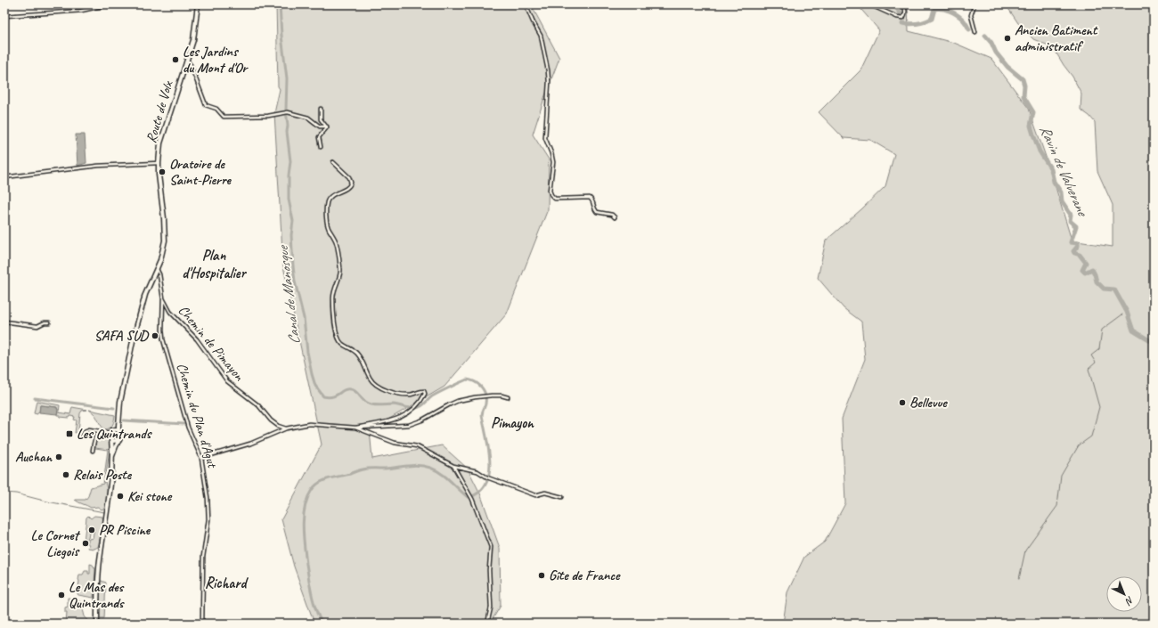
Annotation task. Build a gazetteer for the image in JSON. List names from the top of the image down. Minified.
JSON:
{"streets":{"main road":["Route de Volx"],"street":["Chemin de Pimayon","Chemin du Plan d'Agut"]},"crossings":[["Route de Volx","Chemin de Pimayon"],["Chemin de Pimayon","Chemin du Plan d'Agut"]],"districts":["Plan d'Hospitalier","Pimayon","Richard"],"water":["Ravin de Valverane","Canal de Manosque"],"places":{"other":["Ancien Batiment administratif","Les Jardins du Mont d'Or","Oratoire de Saint-Pierre","SAFA SUD","Bellevue","Auchan","Relais Poste","Kei stone","PR Piscine","Le Cornet Liegois","Gîte de France","Le Mas des Quintrands"],"transit":["Les Quintrands"]},"north":"bottom right"}
